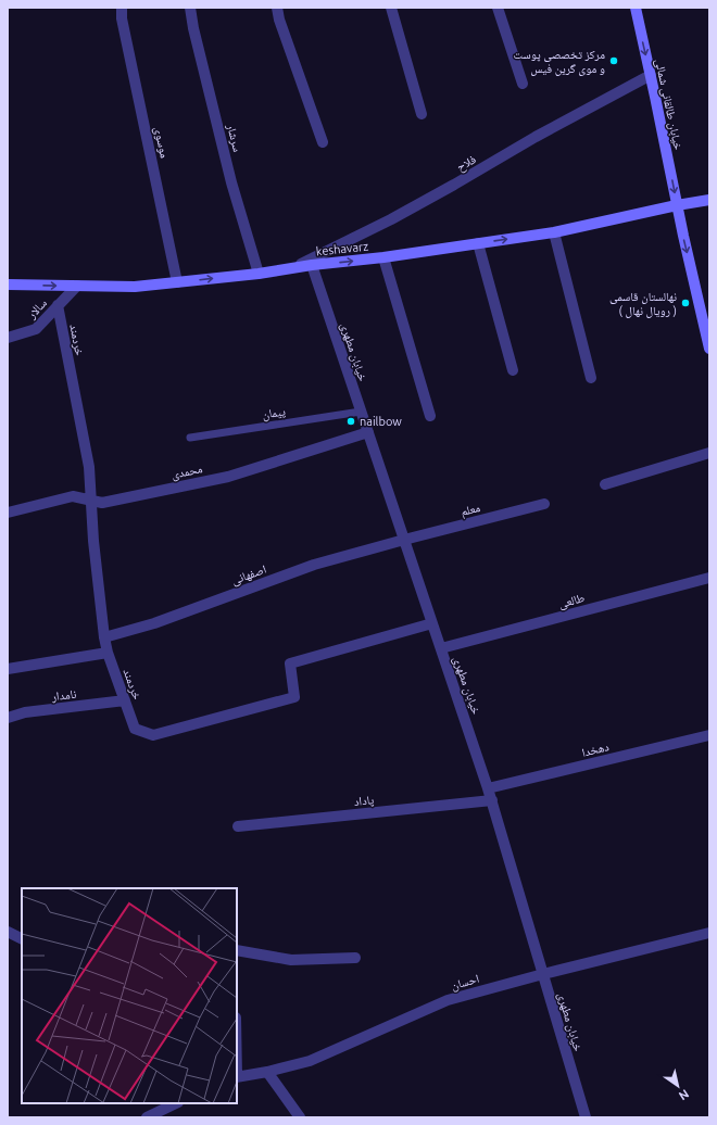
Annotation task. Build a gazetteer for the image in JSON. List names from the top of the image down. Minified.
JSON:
{"streets":{"main road":["خیابان طالقانی شمالی","keshavarz"],"street":["سرشار","موسوی","فلاح","سالار","خردمند","خیابان مطهری","محمدی","معلم","اصفهانی","طالعی","نامدار","دهخدا","پاداد","احسان"],"lane":["پیمان"]},"crossings":[["خیابان طالقانی شمالی","فلاح"],["خیابان طالقانی شمالی","keshavarz"],["سرشار","keshavarz"],["موسوی","keshavarz"],["فلاح","keshavarz"],["keshavarz","سالار"],["keshavarz","خیابان مطهری"],["سالار","خردمند"],["خردمند","خیابان مطهری"],["خردمند","محمدی"],["خردمند","اصفهانی"],["خردمند","نامدار"],["خیابان مطهری","پیمان"],["خیابان مطهری","محمدی"],["خیابان مطهری","معلم"],["خیابان مطهری","اصفهانی"],["خیابان مطهری","طالعی"],["خیابان مطهری","دهخدا"],["خیابان مطهری","پاداد"],["خیابان مطهری","احسان"],["معلم","اصفهانی"]],"one_way":["خیابان طالقانی شمالی","keshavarz"],"places":["مرکز تخصصی پوست و موی گرین فیس","نهالستان قاسمی ( رویال نهال )","nailbow"],"north":"bottom right"}
